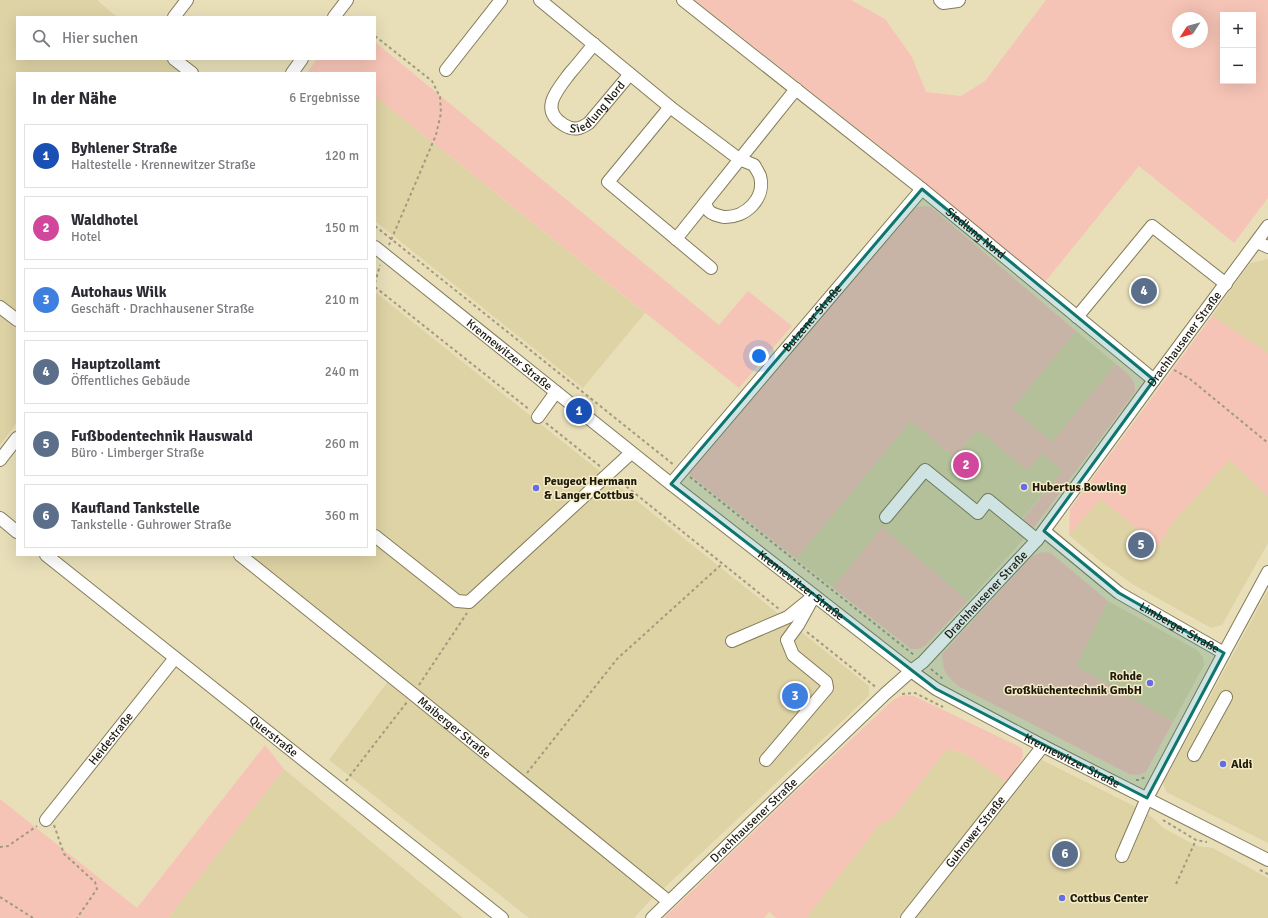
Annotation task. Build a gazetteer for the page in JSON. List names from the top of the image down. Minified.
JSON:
{"streets":{"street":["Siedlung Nord","Butzener Straße","Drachhausener Straße","Krennewitzer Straße","Limberger Straße","Maiberger Straße","Querstraße","Heidestraße","Guhrower Straße"]},"crossings":[["Siedlung Nord","Butzener Straße"],["Siedlung Nord","Drachhausener Straße"],["Butzener Straße","Krennewitzer Straße"],["Drachhausener Straße","Krennewitzer Straße"],["Drachhausener Straße","Limberger Straße"],["Drachhausener Straße","Maiberger Straße"],["Krennewitzer Straße","Limberger Straße"],["Krennewitzer Straße","Guhrower Straße"],["Querstraße","Heidestraße"]],"places":["Hubertus Bowling","Peugeot Hermann & Langer Cottbus","Rohde Großküchentechnik GmbH","Aldi","Cottbus Center"],"north":"bottom left","page":{"map_buttons":["+","−"],"search":"Hier suchen","heading":["In der Nähe","6 Ergebnisse"],"list":[{"mark":"1","name":"Byhlener Straße","note":"Haltestelle · Krennewitzer Straße","value":"120 m"},{"mark":"2","name":"Waldhotel","note":"Hotel","value":"150 m"},{"mark":"3","name":"Autohaus Wilk","note":"Geschäft · Drachhausener Straße","value":"210 m"},{"mark":"4","name":"Hauptzollamt","note":"Öffentliches Gebäude","value":"240 m"},{"mark":"5","name":"Fußbodentechnik Hauswald","note":"Büro · Limberger Straße","value":"260 m"},{"mark":"6","name":"Kaufland Tankstelle","note":"Tankstelle · Guhrower Straße","value":"360 m"}],"pins":["4","1","2","5","3","6"]}}
